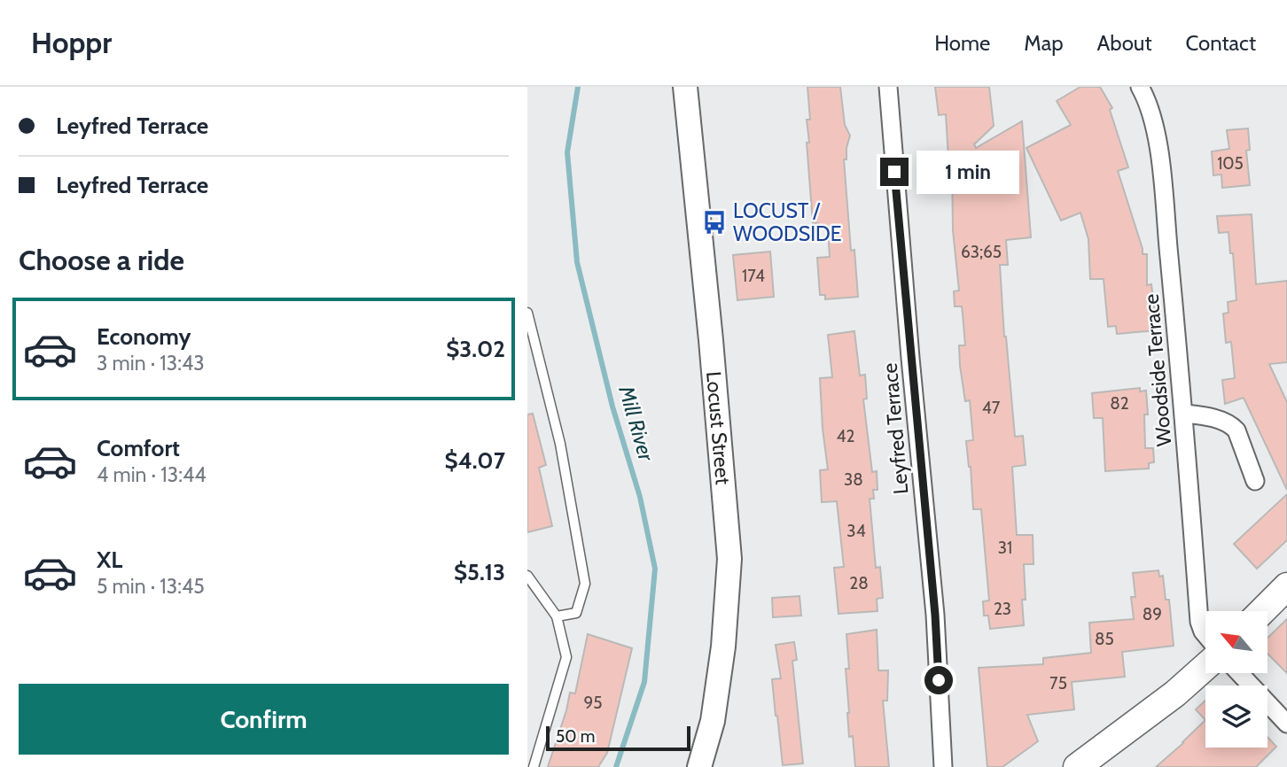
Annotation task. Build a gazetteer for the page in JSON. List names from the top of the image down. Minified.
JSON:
{"streets":{"street":["Woodside Terrace","Locust Street","Leyfred Terrace"]},"water":["Mill River"],"places":{"bus stop":["LOCUST / WOODSIDE"]},"house_numbers":["105","63;65","174","82","47","42","38","34","31","28","23","89","85","75","95"],"scale_bar":"50 m","north":"top left","page":{"header":"Hoppr","nav":["Home","Map","About","Contact"],"banner":["Leyfred Terrace","Leyfred Terrace"],"bubble":"1 min","heading":"Choose a ride","list":[{"name":"Economy","note":"3 min · 13:43","value":"$3.02"},{"name":"Comfort","note":"4 min · 13:44","value":"$4.07"},{"name":"XL","note":"5 min · 13:45","value":"$5.13"}],"buttons":"Confirm","scale":"50 m"}}
